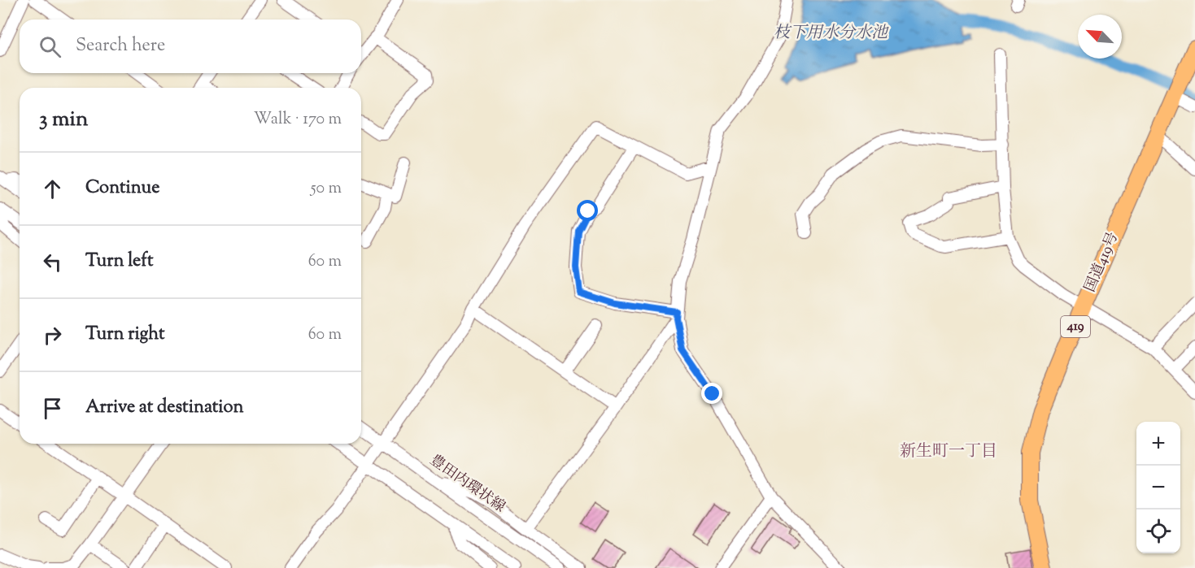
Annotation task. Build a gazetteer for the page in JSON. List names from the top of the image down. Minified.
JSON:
{"streets":{"highway":["国道419号","419"],"street":["豊田内環状線"]},"districts":["新生町一丁目"],"water":["枝下用水分水池"],"north":"top left","page":{"search":"Search here","heading":["3 min","Walk · 170 m"],"list":[["Continue","50 m"],["Turn left","60 m"],["Turn right","60 m"],"Arrive at destination"],"map_buttons":["+","−"]}}
